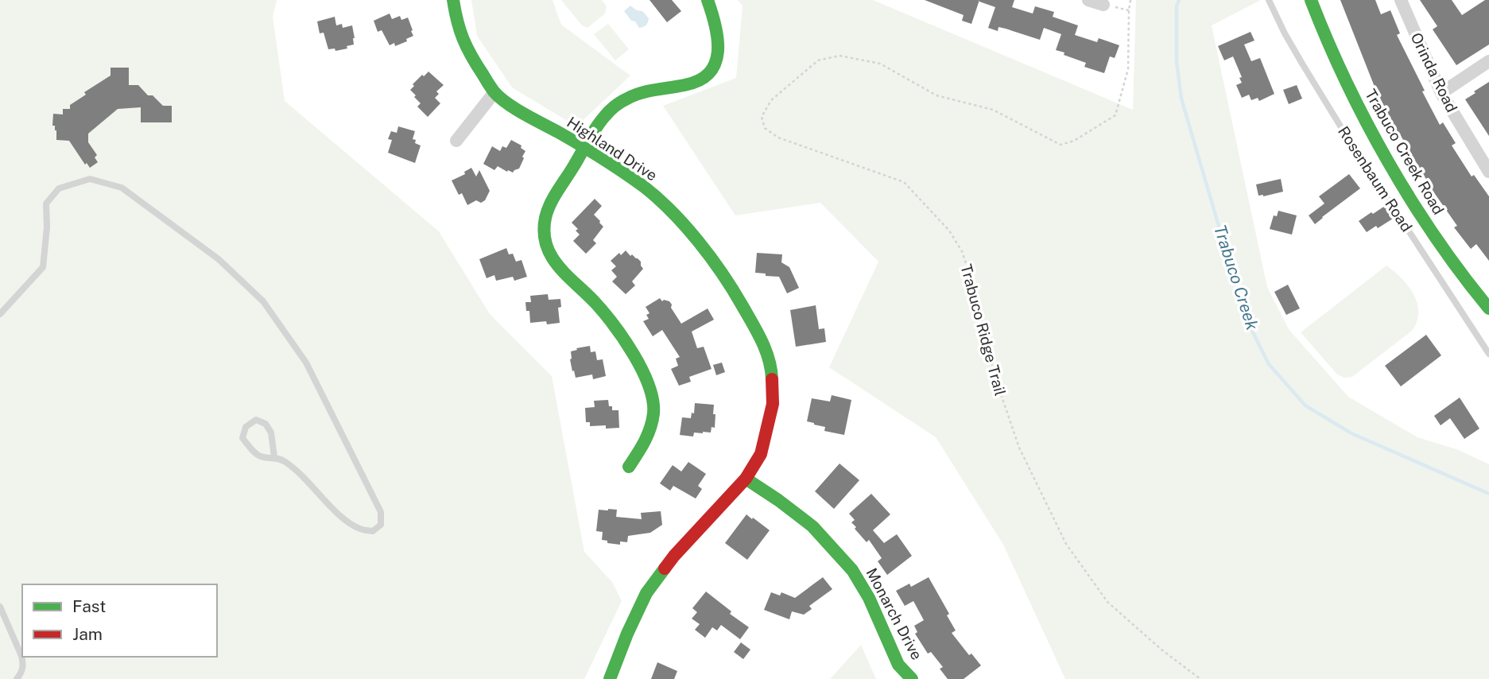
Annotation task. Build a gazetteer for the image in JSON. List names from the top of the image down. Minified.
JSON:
{"streets":{"street":["Orinda Road","Highland Drive","Trabuco Creek Road","Monarch Drive"],"lane":["Rosenbaum Road"],"path":["Trabuco Ridge Trail"]},"crossings":[["Highland Drive","Monarch Drive"]],"water":["Trabuco Creek"],"legend":["Fast","Jam"]}
